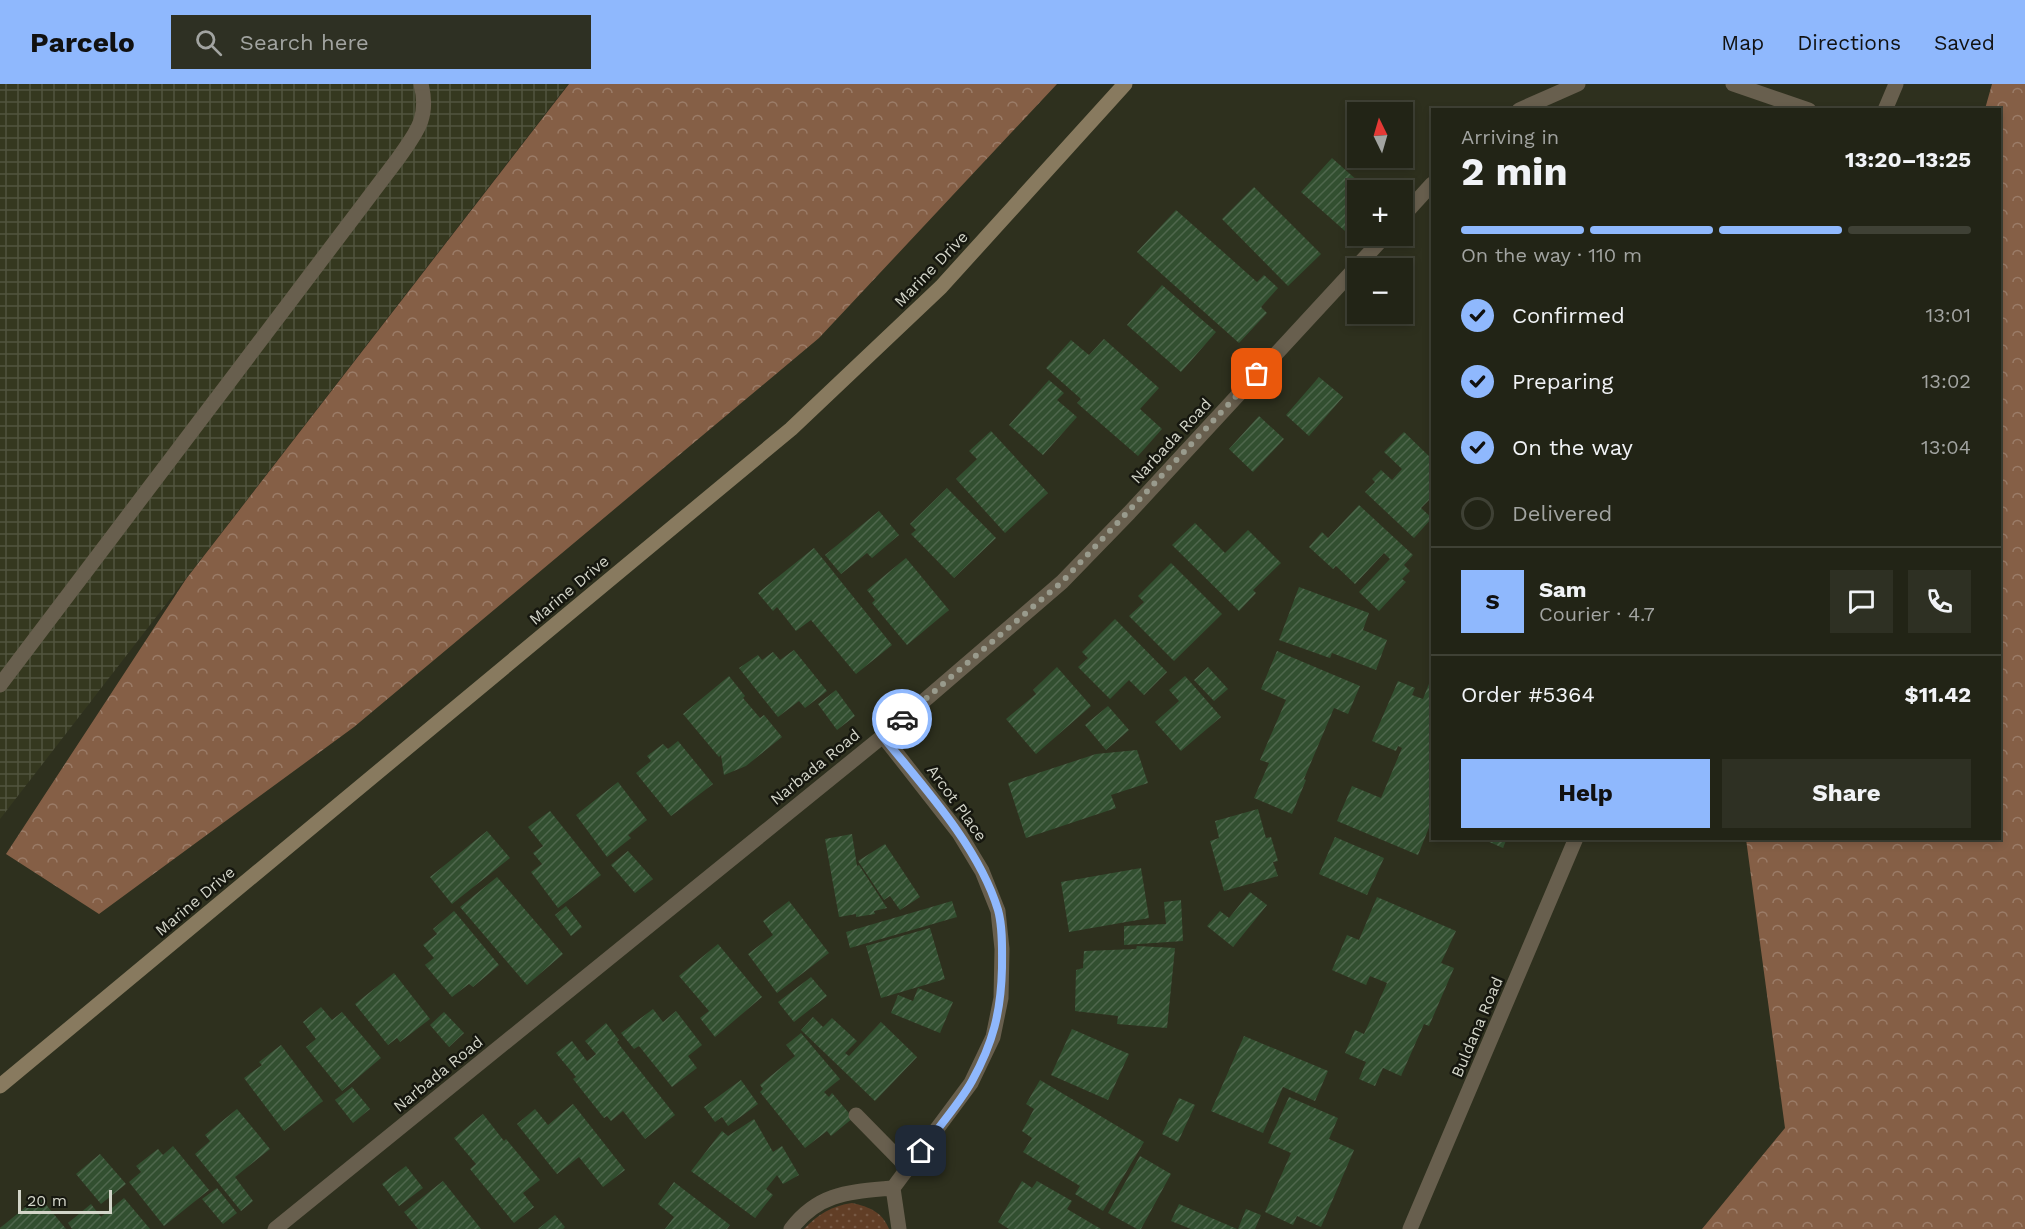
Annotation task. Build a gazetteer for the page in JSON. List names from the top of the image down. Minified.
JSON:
{"streets":{"street":["Marine Drive","Narbada Road","Arcot Place","Buldana Road"]},"crossings":[["Narbada Road","Arcot Place"]],"scale_bar":"20 m","north":"top","page":{"header":"Parcelo","search":"Search here","nav":["Map","Directions","Saved"],"map_buttons":["+","−"],"heading":["2 min","Arriving in","13:20–13:25"],"panel":["Sam","Courier · 4.7","Order #5364","$11.42"],"bar":"On the way · 110 m","list":[["Confirmed","13:01"],["Preparing","13:02"],["On the way","13:04"],"Delivered"],"round":"S","buttons":["Help","Share"],"scale":"20 m"}}
